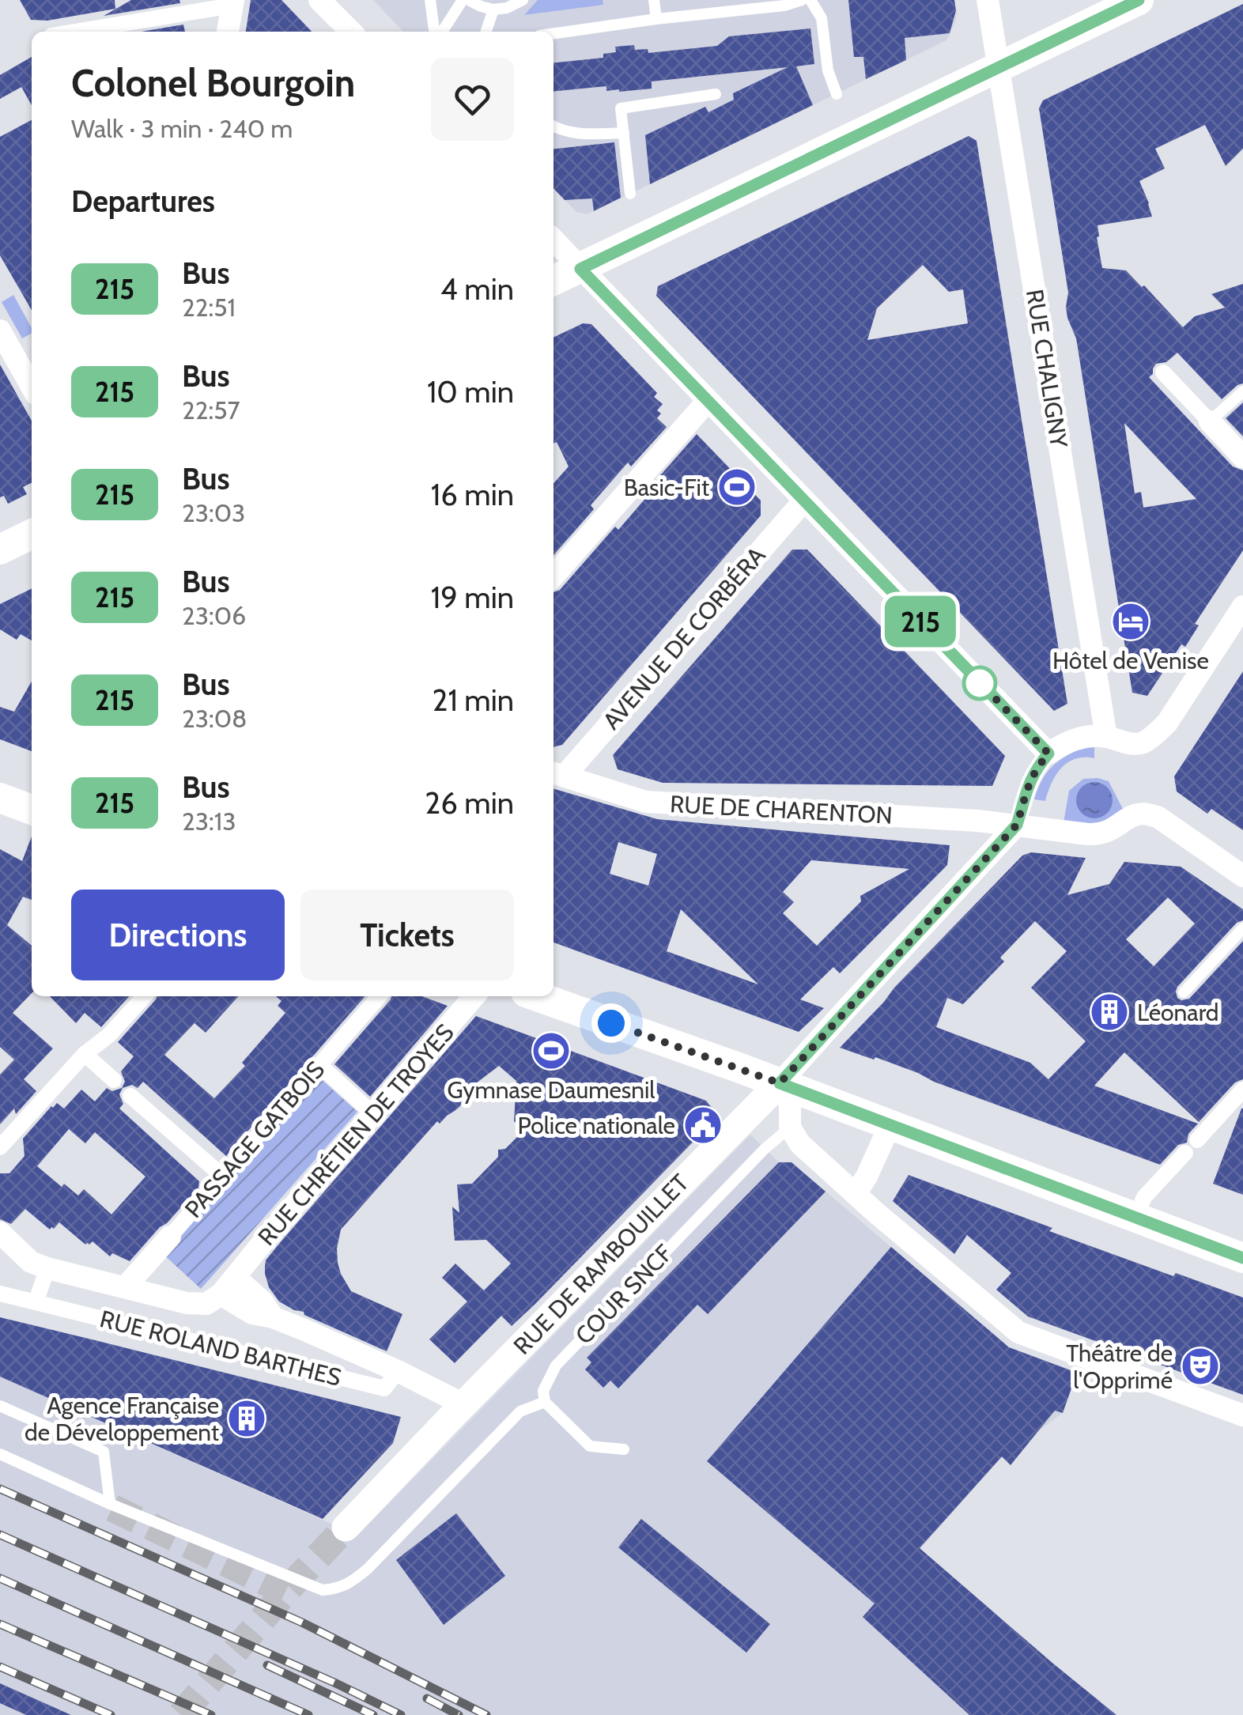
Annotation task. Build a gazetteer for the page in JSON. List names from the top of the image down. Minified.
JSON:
{"streets":{"street":["RUE CHALIGNY","AVENUE DE CORBÉRA","RUE DE CHARENTON","RUE CHRÉTIEN DE TROYES","PASSAGE GATBOIS","RUE DE RAMBOUILLET","RUE ROLAND BARTHES"],"lane":["COUR SNCF"]},"crossings":[["AVENUE DE CORBÉRA","RUE DE CHARENTON"],["RUE DE CHARENTON","RUE DE RAMBOUILLET"],["RUE CHRÉTIEN DE TROYES","RUE ROLAND BARTHES"],["PASSAGE GATBOIS","RUE ROLAND BARTHES"]],"places":{"sports":["Basic-Fit","Gymnase Daumesnil"],"hotel":["Hôtel de Venise"],"building":["Léonard","Agence Française de Développement"],"public building":["Police nationale"],"theatre":["Théâtre de l'Opprimé"]},"lines":["bus line 215"],"page":{"on_map":"215","heading":[["Colonel Bourgoin","Walk · 3 min · 240 m"],"Departures"],"list":[{"mark":"215","name":"Bus","note":"22:51","value":"4 min"},{"mark":"215","name":"Bus","note":"22:57","value":"10 min"},{"mark":"215","name":"Bus","note":"23:03","value":"16 min"},{"mark":"215","name":"Bus","note":"23:06","value":"19 min"},{"mark":"215","name":"Bus","note":"23:08","value":"21 min"},{"mark":"215","name":"Bus","note":"23:13","value":"26 min"}],"buttons":["Directions","Tickets"]}}
